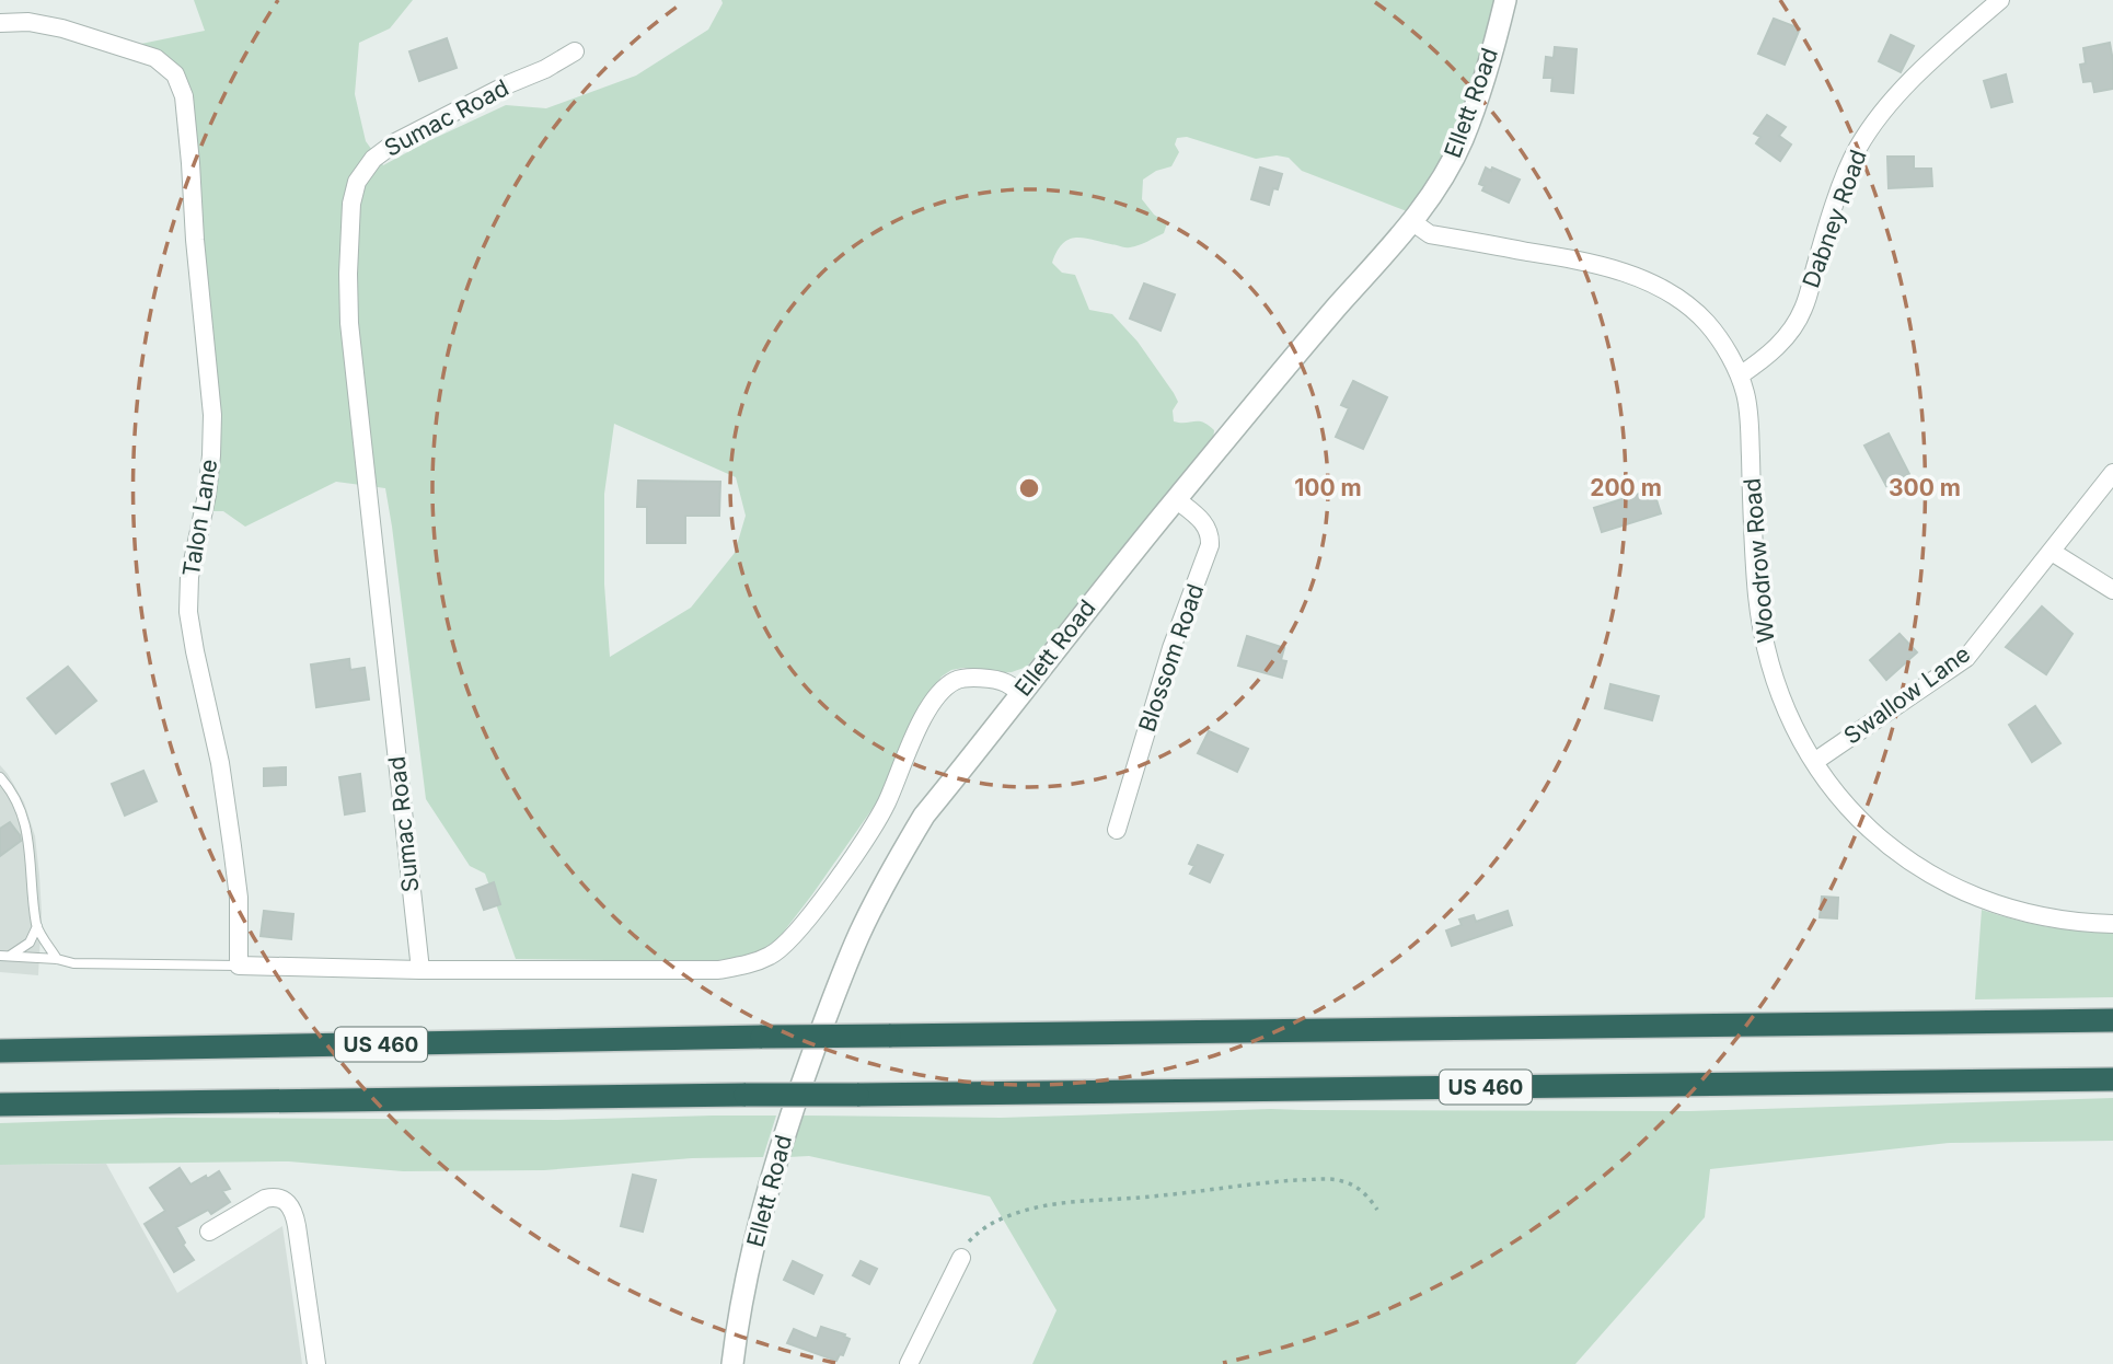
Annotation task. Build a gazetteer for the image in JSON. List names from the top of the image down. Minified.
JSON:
{"streets":{"highway":["US 460"],"street":["Ellett Road","Sumac Road","Dabney Road","Talon Lane","Woodrow Road","Blossom Road","Swallow Lane"]},"crossings":[["Ellett Road","Woodrow Road"],["Ellett Road","Blossom Road"],["Dabney Road","Woodrow Road"],["Woodrow Road","Swallow Lane"]],"rings":["100 m","200 m","300 m"]}
